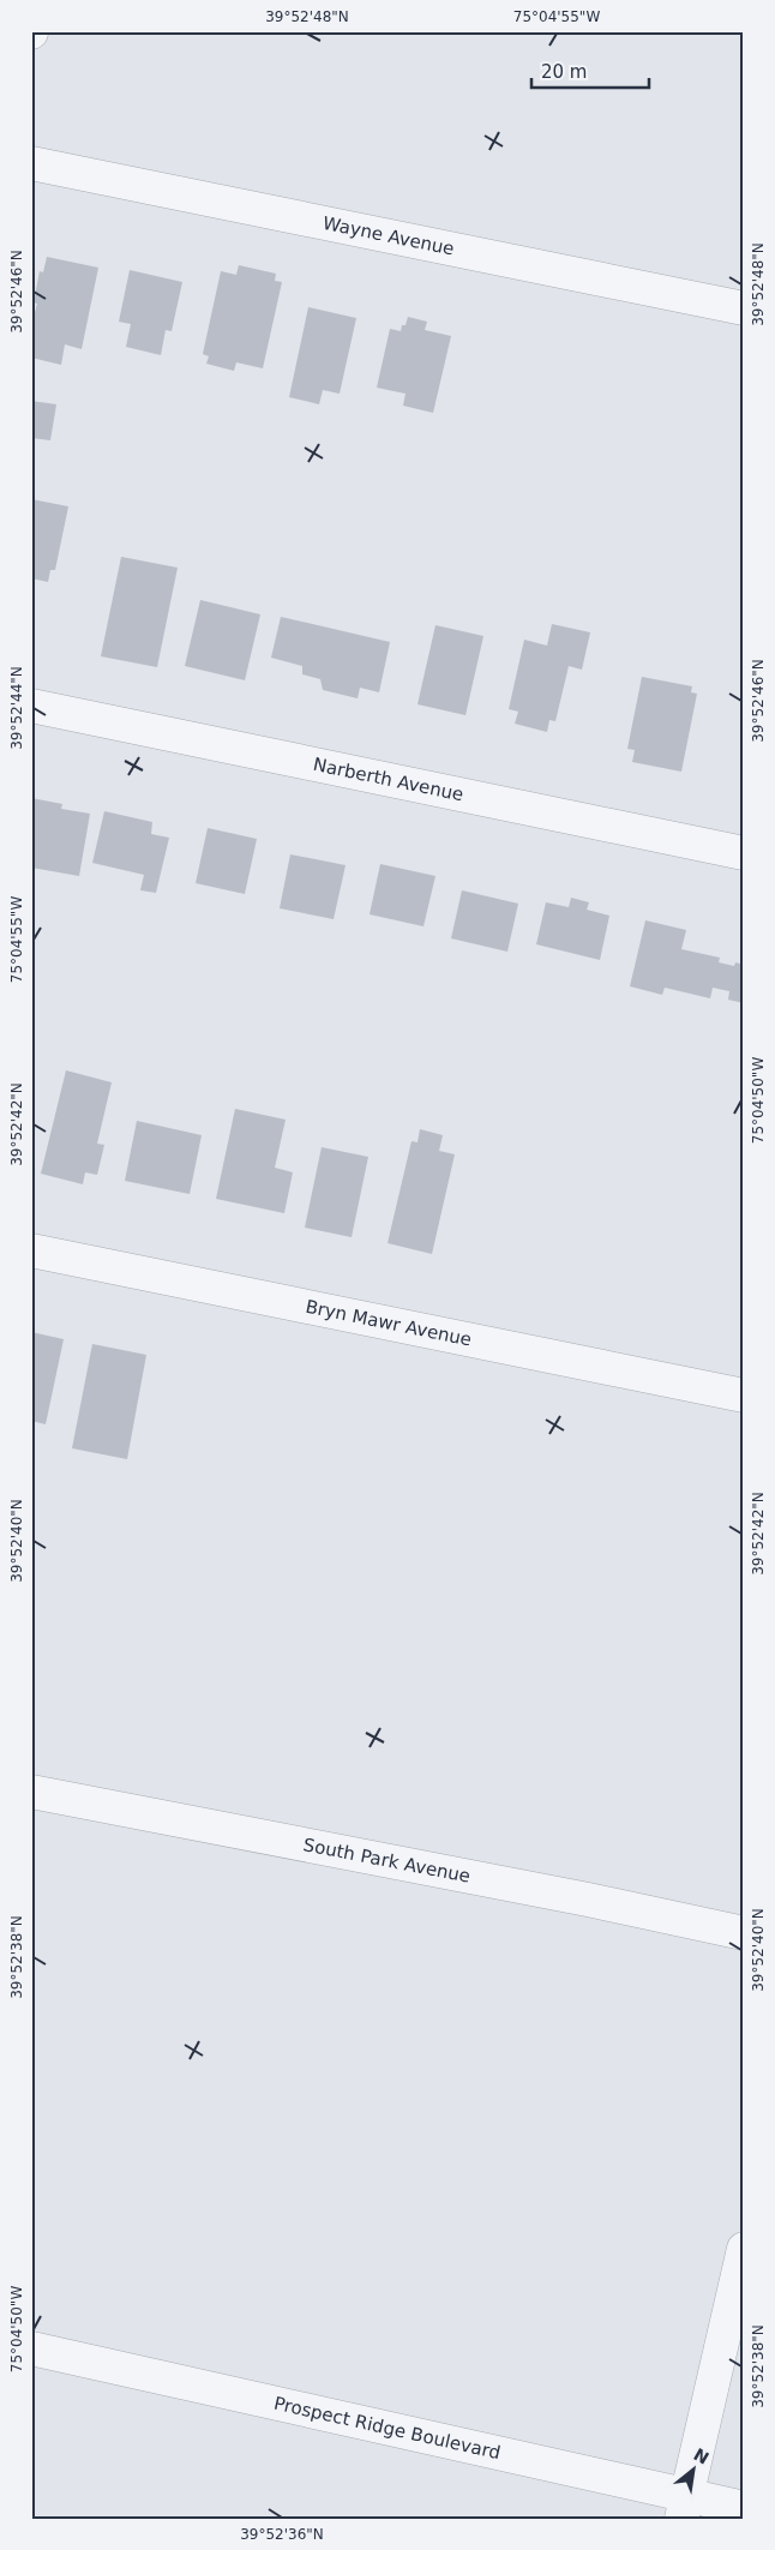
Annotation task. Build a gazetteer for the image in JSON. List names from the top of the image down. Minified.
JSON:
{"streets":{"street":["Wayne Avenue","Narberth Avenue","Bryn Mawr Avenue","South Park Avenue","Prospect Ridge Boulevard"]},"scale_bar":"20 m","north":"top right","coordinates":["39°52'48\"N","75°04'55\"W","39°52'46\"N","39°52'44\"N","75°04'50\"W","39°52'42\"N","39°52'40\"N","39°52'38\"N","39°52'36\"N"]}
